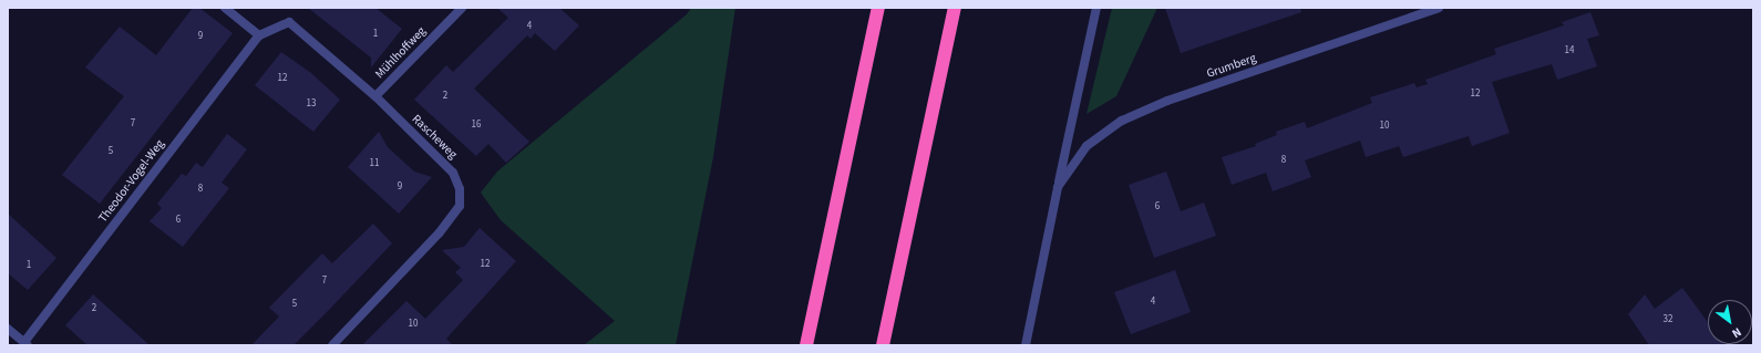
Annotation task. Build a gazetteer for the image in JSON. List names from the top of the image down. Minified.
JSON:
{"streets":{"street":["Mühlhoffweg","Grumberg","Rascheweg","Theodor-Vogel-Weg"]},"crossings":[["Mühlhoffweg","Rascheweg"],["Rascheweg","Theodor-Vogel-Weg"]],"house_numbers":["4","1","9","14","12","12","2","13","7","16","10","5","8","11","9","8","6","6","12","1","7","4","5","2","32","10"],"north":"bottom right"}
